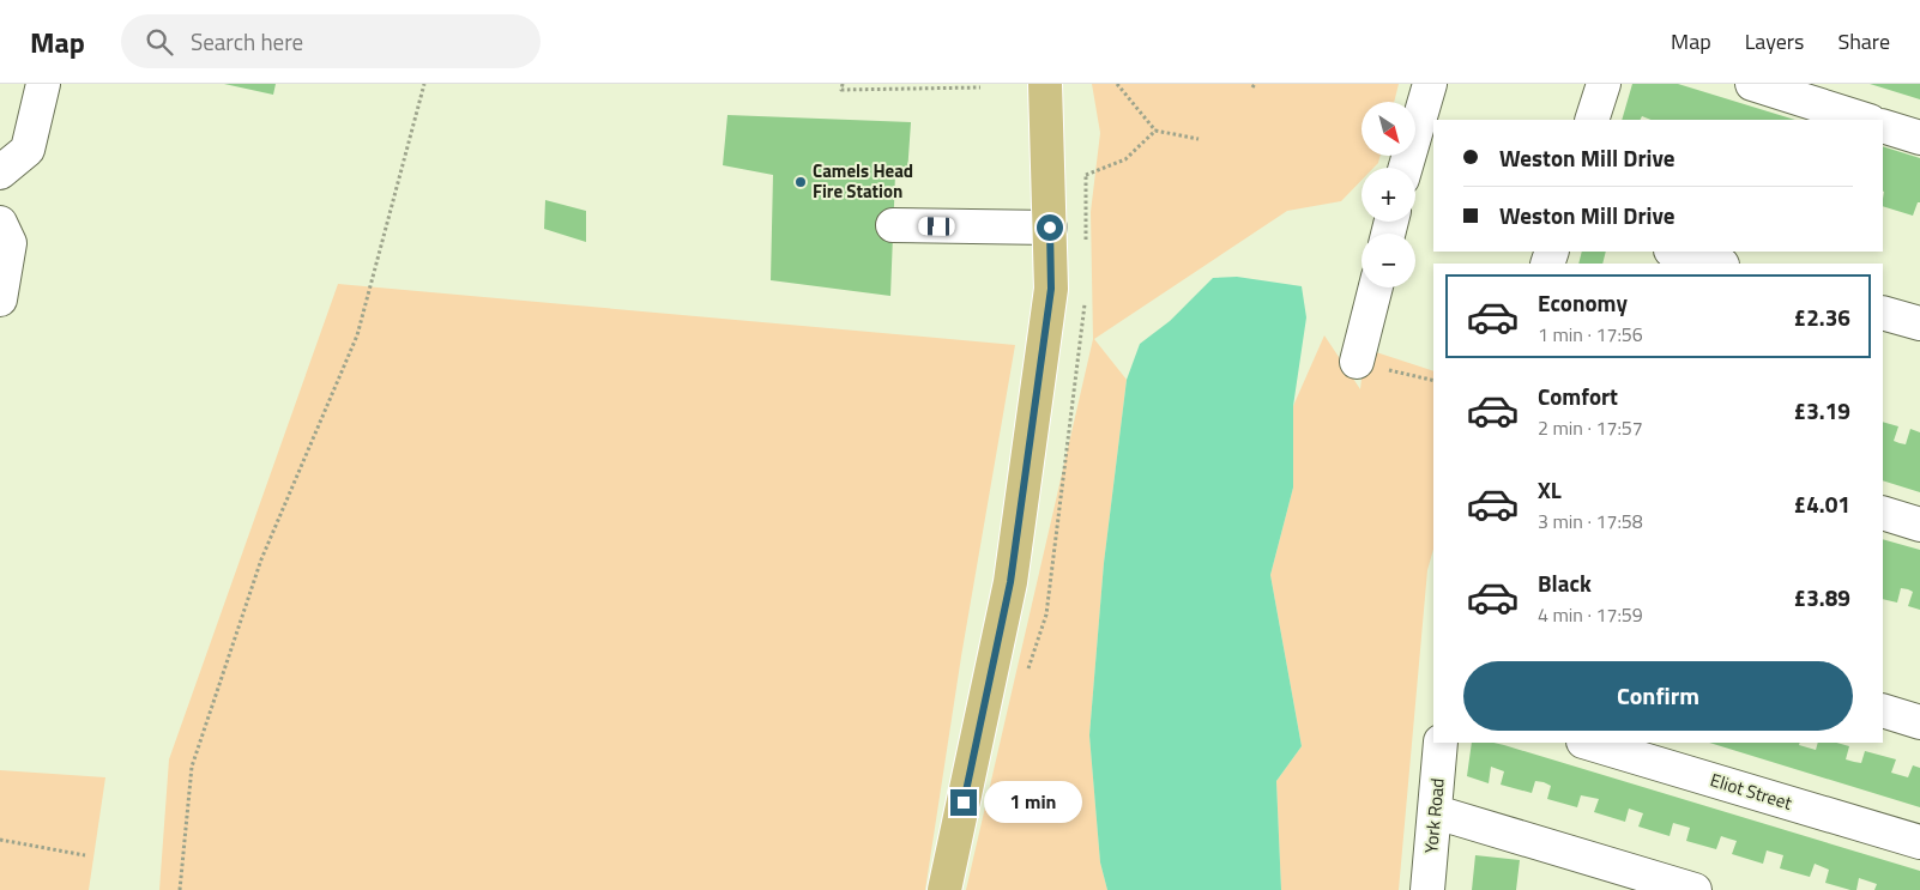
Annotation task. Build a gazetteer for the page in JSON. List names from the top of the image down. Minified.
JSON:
{"streets":{"street":["Eliot Street","York Road"]},"places":["Camels Head Fire Station"],"north":"bottom right","page":{"header":"Map","search":"Search here","nav":["Map","Layers","Share"],"map_buttons":["+","−"],"banner":["Weston Mill Drive","Weston Mill Drive"],"list":[{"name":"Economy","note":"1 min · 17:56","value":"£2.36"},{"name":"Comfort","note":"2 min · 17:57","value":"£3.19"},{"name":"XL","note":"3 min · 17:58","value":"£4.01"},{"name":"Black","note":"4 min · 17:59","value":"£3.89"}],"buttons":"Confirm","bubble":"1 min"}}
